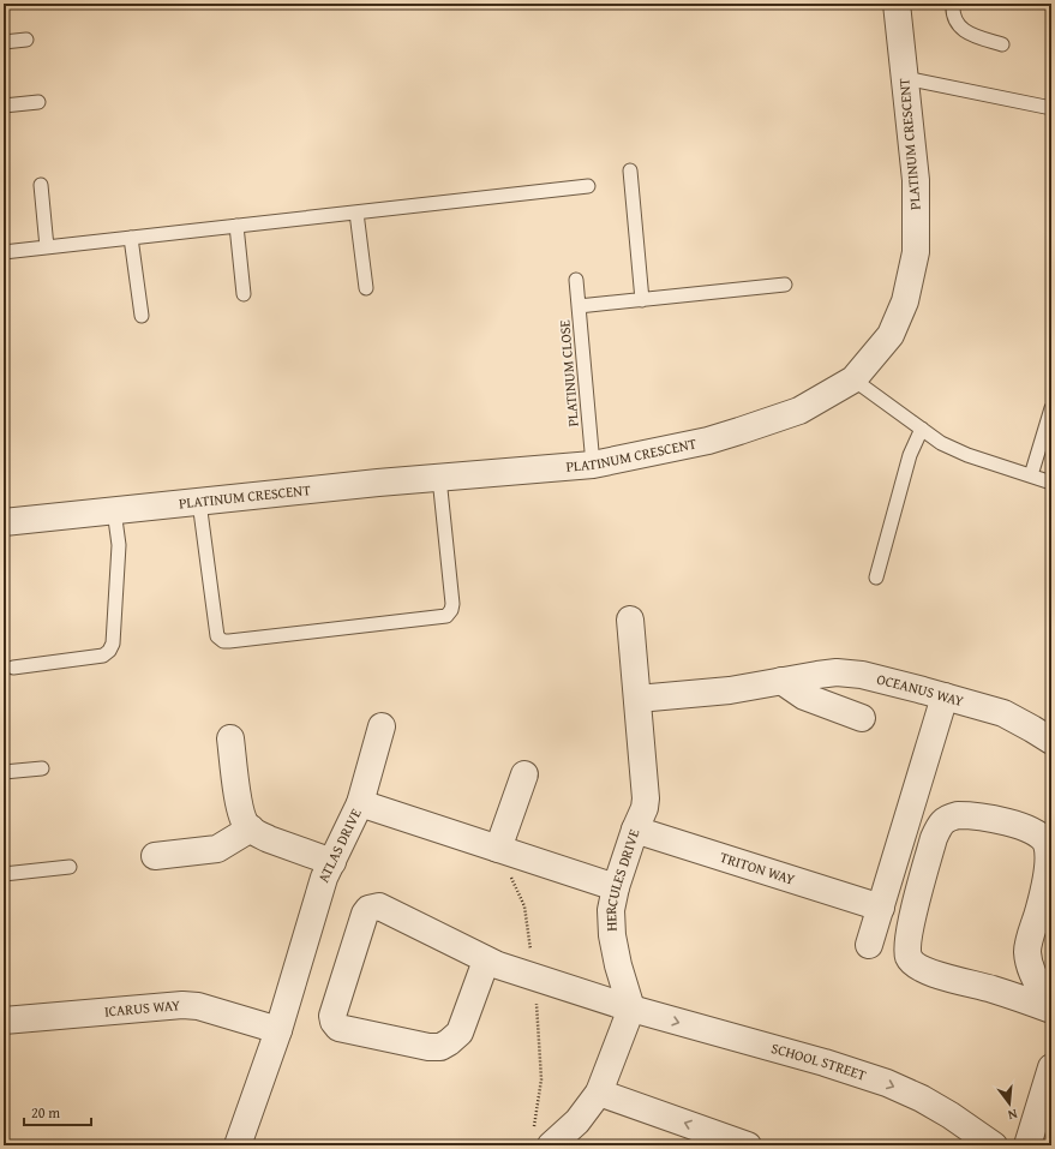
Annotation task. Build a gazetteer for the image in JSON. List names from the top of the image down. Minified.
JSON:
{"streets":{"street":["PLATINUM CRESCENT","OCEANUS WAY","ATLAS DRIVE","TRITON WAY","HERCULES DRIVE","ICARUS WAY","SCHOOL STREET"],"lane":["PLATINUM CLOSE"]},"crossings":[["PLATINUM CRESCENT","PLATINUM CLOSE"],["OCEANUS WAY","HERCULES DRIVE"],["ATLAS DRIVE","HERCULES DRIVE"],["ATLAS DRIVE","ICARUS WAY"],["TRITON WAY","HERCULES DRIVE"],["HERCULES DRIVE","SCHOOL STREET"]],"scale_bar":"20 m","north":"bottom"}
